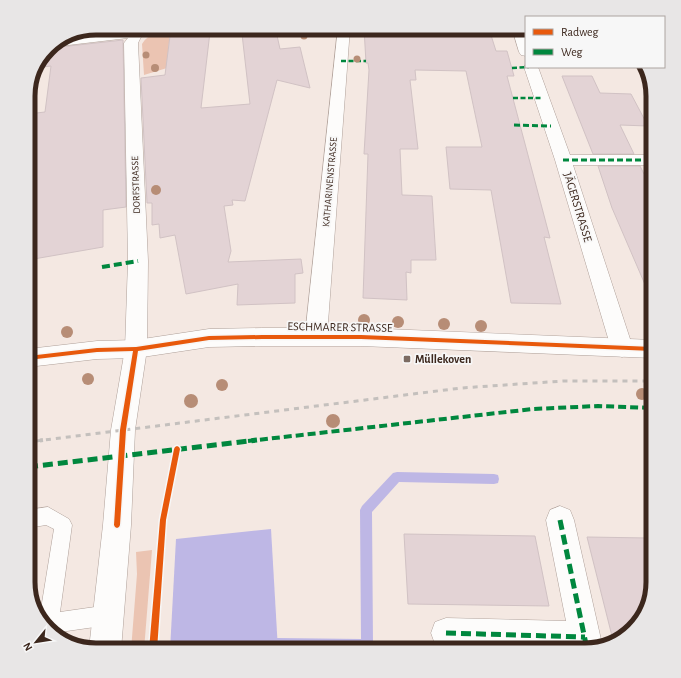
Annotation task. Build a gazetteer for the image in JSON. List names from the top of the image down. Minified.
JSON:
{"streets":{"street":["KATHARINENSTRASSE","DORFSTRASSE","JÄGERSTRASSE","ESCHMARER STRASSE"]},"crossings":[["KATHARINENSTRASSE","ESCHMARER STRASSE"],["DORFSTRASSE","ESCHMARER STRASSE"],["JÄGERSTRASSE","ESCHMARER STRASSE"]],"places":{"transit":["Müllekoven"]},"legend":["Radweg","Weg"],"north":"bottom left"}
